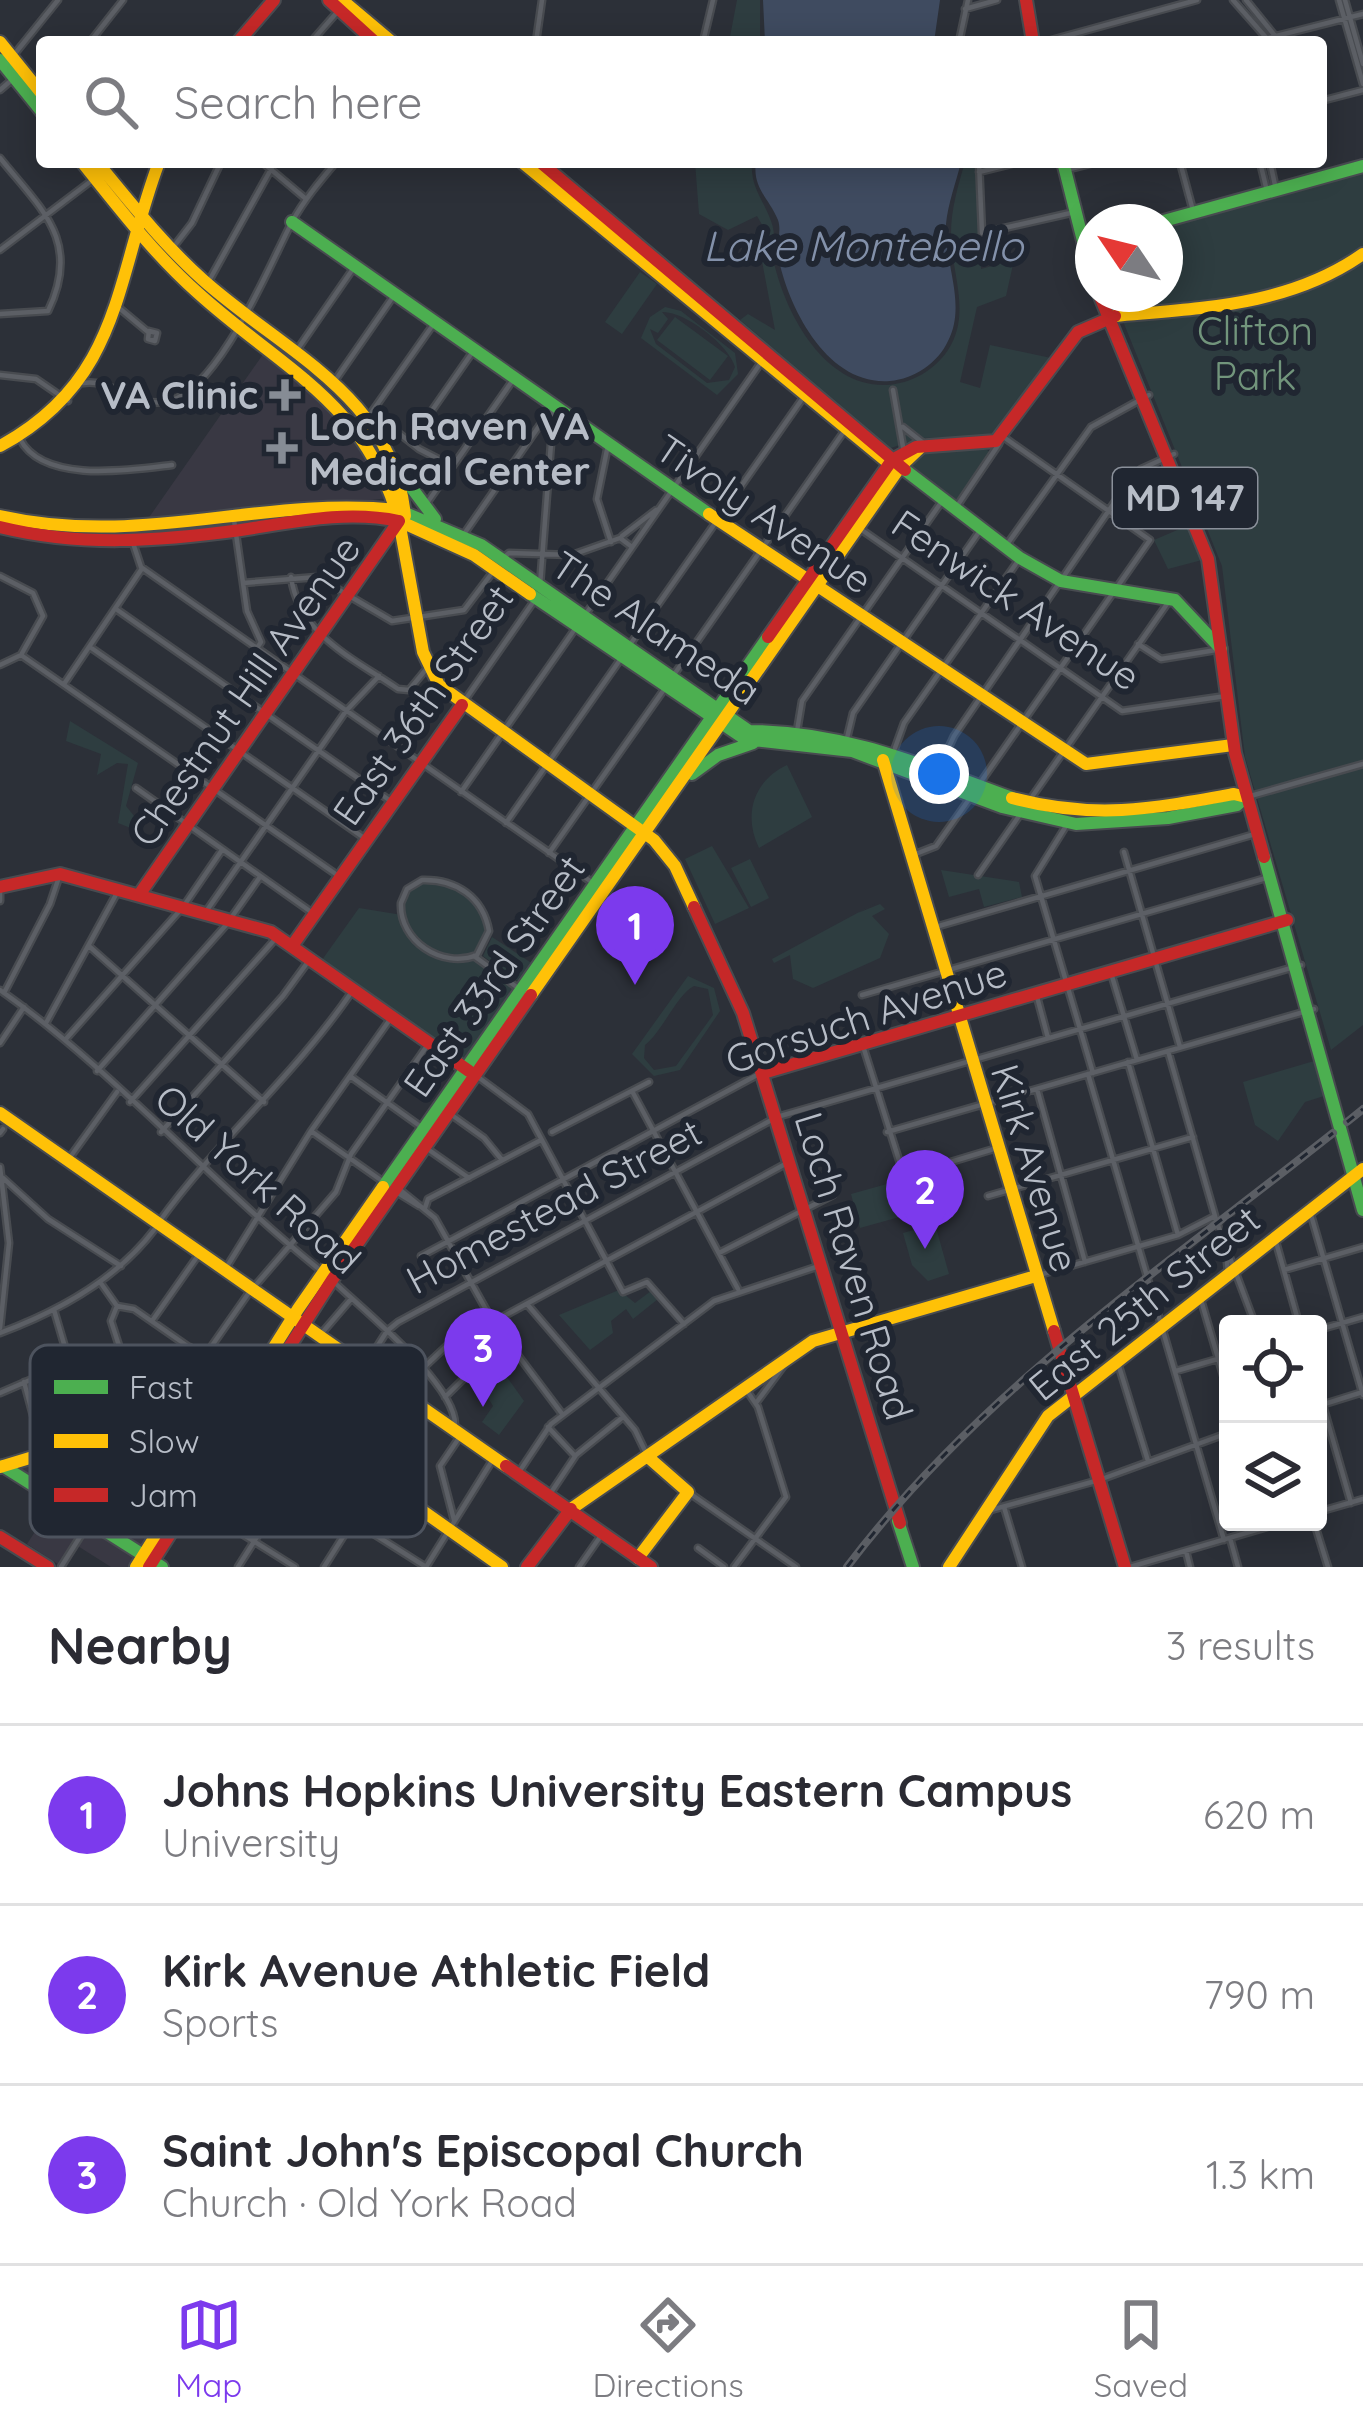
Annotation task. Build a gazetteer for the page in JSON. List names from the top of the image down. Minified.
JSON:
{"streets":{"main road":["MD 147","Tivoly Avenue","The Alameda","Chestnut Hill Avenue","East 36th Street","East 33rd Street","Gorsuch Avenue","Kirk Avenue","Loch Raven Road","East 25th Street"],"street":["Fenwick Avenue","Old York Road","Homestead Street"]},"crossings":[["Tivoly Avenue","East 36th Street"],["Tivoly Avenue","East 33rd Street"],["Fenwick Avenue","East 33rd Street"],["The Alameda","Chestnut Hill Avenue"],["The Alameda","East 36th Street"],["The Alameda","East 33rd Street"],["The Alameda","Kirk Avenue"],["Chestnut Hill Avenue","Old York Road"],["East 36th Street","Loch Raven Road"],["East 33rd Street","Old York Road"],["East 33rd Street","Loch Raven Road"],["Gorsuch Avenue","Kirk Avenue"],["Gorsuch Avenue","Loch Raven Road"],["Kirk Avenue","Homestead Street"],["Kirk Avenue","East 25th Street"],["Old York Road","Homestead Street"],["Homestead Street","Loch Raven Road"]],"water":["Lake Montebello"],"parks":["Clifton Park"],"places":{"health":["VA Clinic","Loch Raven VA Medical Center"]},"legend":["Fast","Slow","Jam"],"north":"top left","page":{"search":"Search here","pins":["1","2","3"],"heading":["Nearby","3 results"],"list":[{"mark":"1","name":"Johns Hopkins University Eastern Campus","note":"University","value":"620 m"},{"mark":"2","name":"Kirk Avenue Athletic Field","note":"Sports","value":"790 m"},{"mark":"3","name":"Saint John's Episcopal Church","note":"Church · Old York Road","value":"1.3 km"}],"nav":["Map","Directions","Saved"]}}
